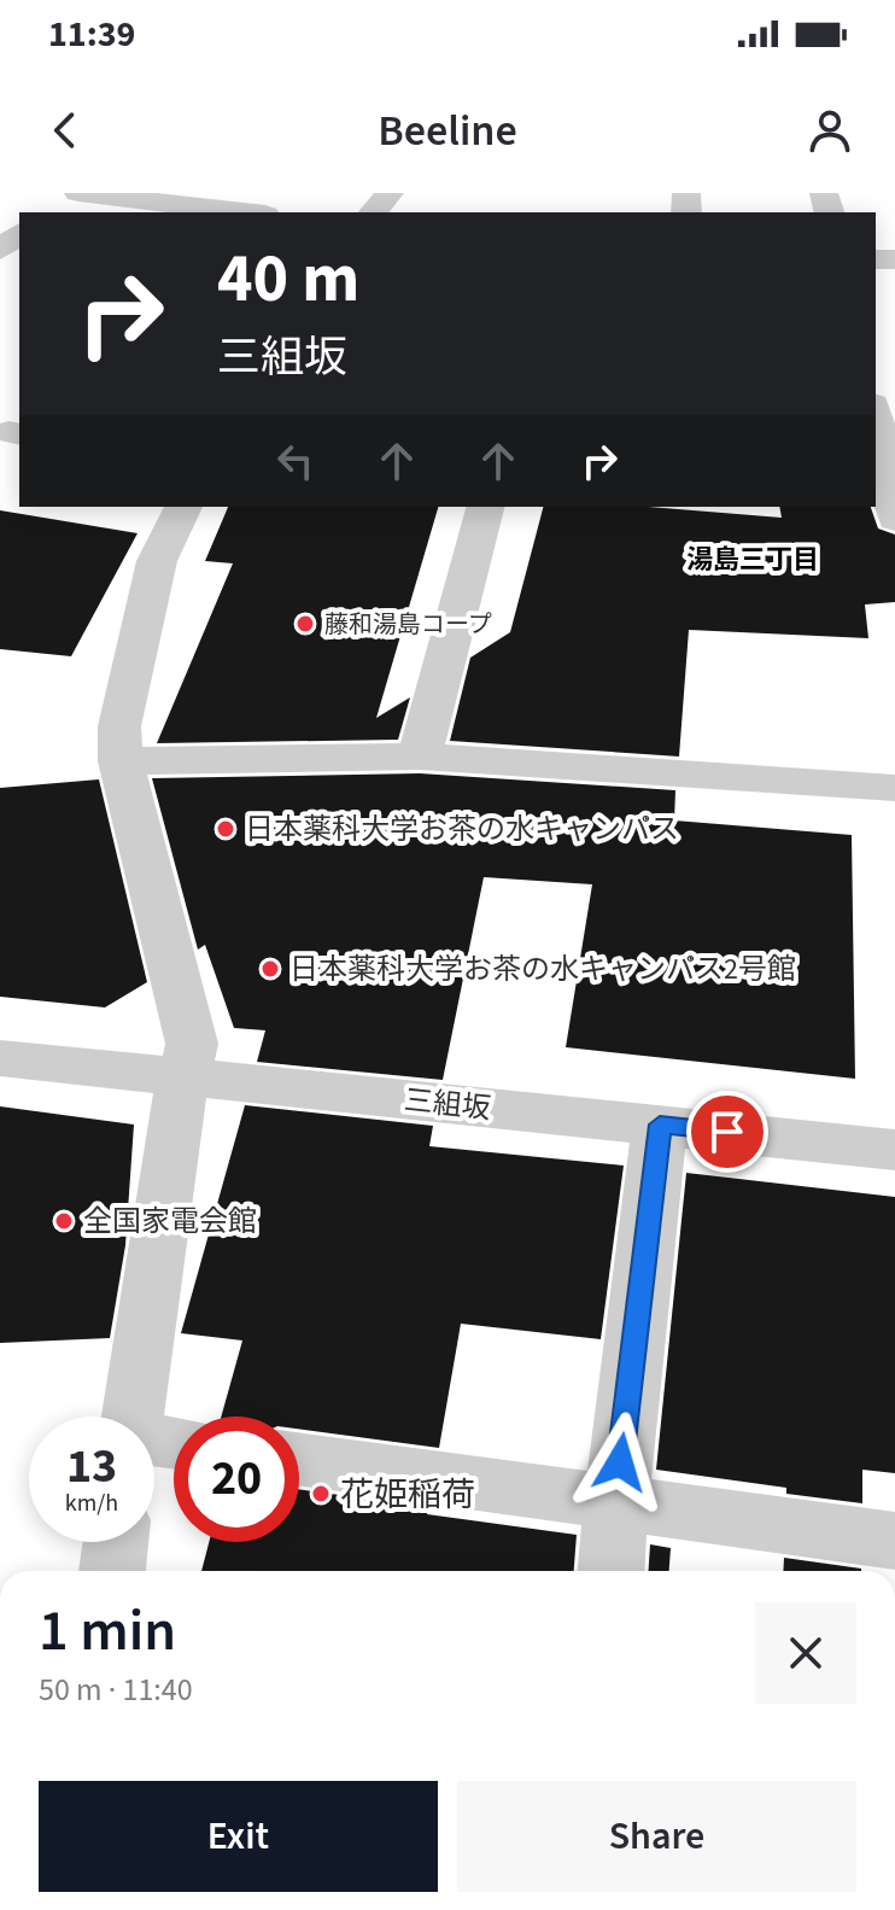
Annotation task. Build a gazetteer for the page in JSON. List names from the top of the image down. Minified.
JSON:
{"streets":{"street":["三組坂"]},"districts":["湯島三丁目"],"places":["藤和湯島コープ","日本薬科大学お茶の水キャンパス","日本薬科大学お茶の水キャンパス2号館","全国家電会館","花姫稲荷"],"page":{"status":"11:39","header":"Beeline","turn":["40 m","三組坂"],"speed":"13 km/h","limit":"20","heading":["1 min","50 m · 11:40"],"buttons":["Exit","Share"]}}
